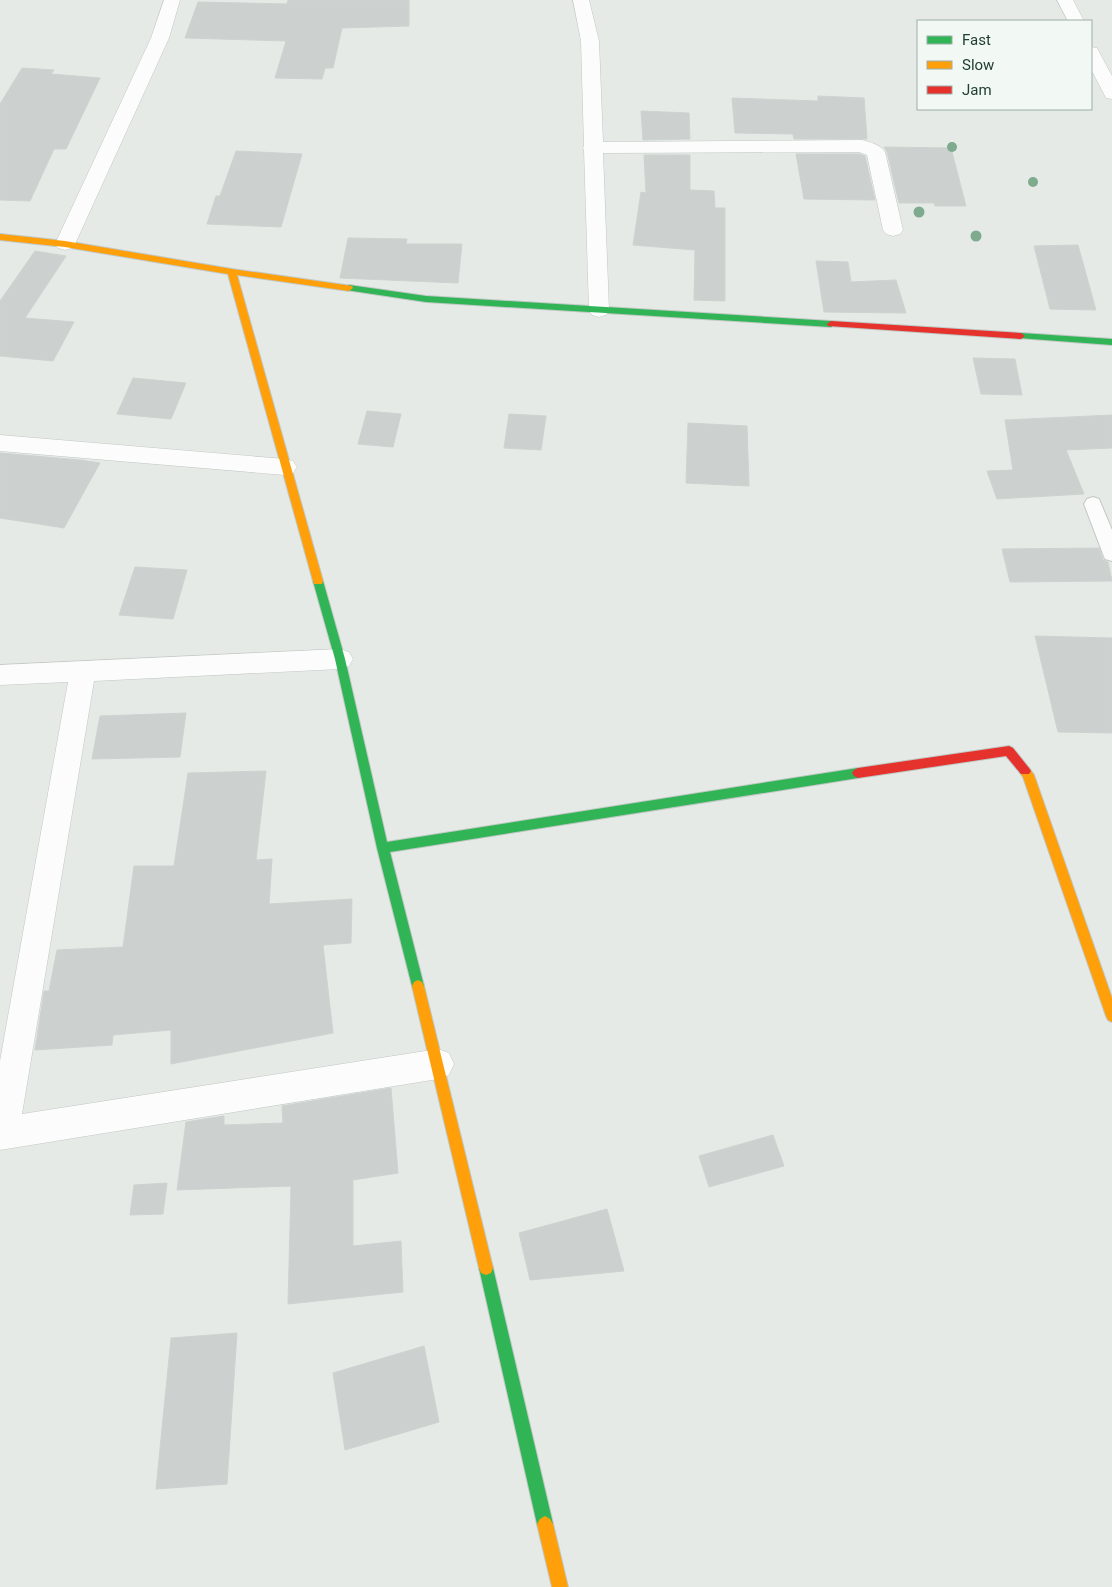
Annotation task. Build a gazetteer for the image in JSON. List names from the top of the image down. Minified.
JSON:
{"legend":["Fast","Slow","Jam"]}
